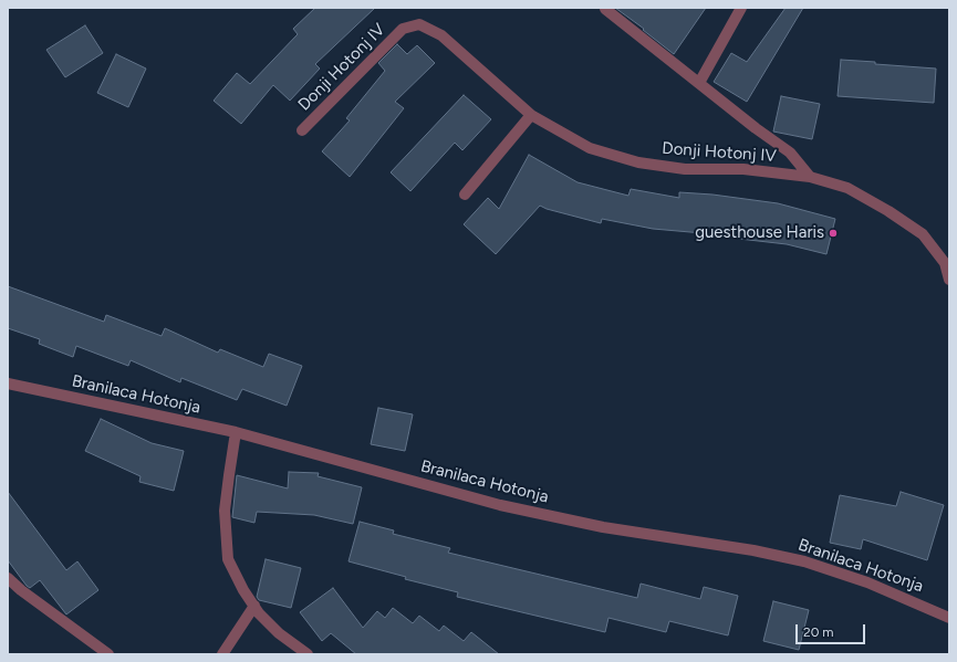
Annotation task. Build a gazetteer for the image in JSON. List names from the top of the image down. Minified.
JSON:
{"streets":{"street":["Donji Hotonj IV","Branilaca Hotonja"]},"places":["guesthouse Haris"],"scale_bar":"20 m"}
